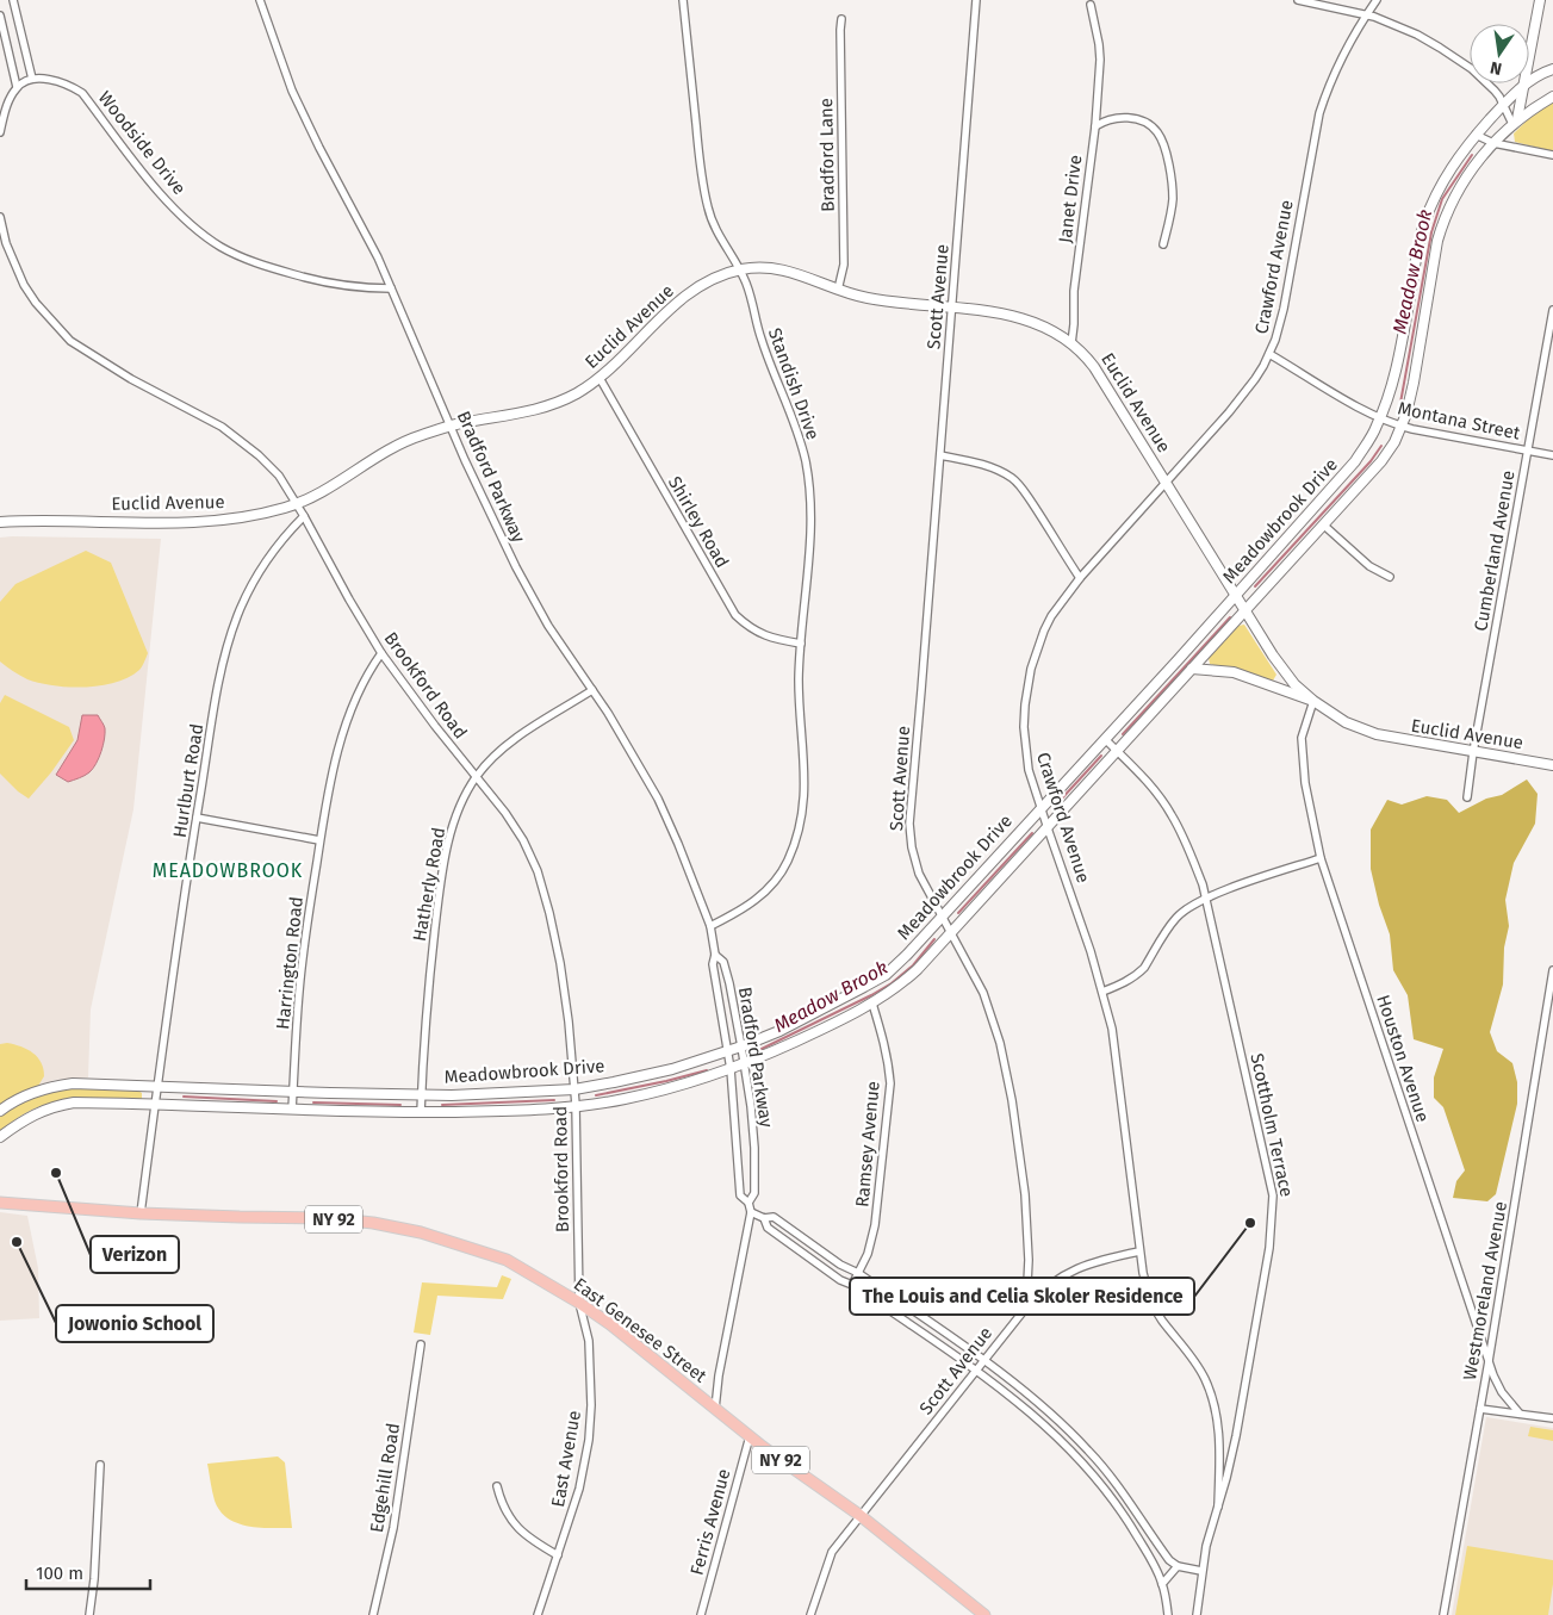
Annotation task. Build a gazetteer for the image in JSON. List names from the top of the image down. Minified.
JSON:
{"streets":{"main road":["NY 92","East Genesee Street"],"street":["Woodside Drive","Bradford Lane","Janet Drive","Crawford Avenue","Scott Avenue","Euclid Avenue","Standish Drive","Montana Street","Bradford Parkway","Meadowbrook Drive","Shirley Road","Cumberland Avenue","Brookford Road","Hurlburt Road","Hatherly Road","Harrington Road","Houston Avenue","Scottholm Terrace","Ramsey Avenue","Westmoreland Avenue","East Avenue","Edgehill Road","Ferris Avenue"]},"crossings":[["Woodside Drive","Bradford Parkway"],["Bradford Lane","Euclid Avenue"],["Janet Drive","Euclid Avenue"],["Crawford Avenue","Euclid Avenue"],["Crawford Avenue","Montana Street"],["Crawford Avenue","Meadowbrook Drive"],["Crawford Avenue","Scottholm Terrace"],["Scott Avenue","Euclid Avenue"],["Scott Avenue","Meadowbrook Drive"],["Scott Avenue","East Genesee Street"],["Euclid Avenue","Standish Drive"],["Euclid Avenue","Bradford Parkway"],["Euclid Avenue","Meadowbrook Drive"],["Euclid Avenue","Shirley Road"],["Euclid Avenue","Cumberland Avenue"],["Euclid Avenue","Brookford Road"],["Euclid Avenue","Houston Avenue"],["Standish Drive","Bradford Parkway"],["Standish Drive","Shirley Road"],["Montana Street","Meadowbrook Drive"],["Montana Street","Cumberland Avenue"],["Bradford Parkway","Meadowbrook Drive"],["Bradford Parkway","Hatherly Road"],["Bradford Parkway","East Genesee Street"],["Meadowbrook Drive","Brookford Road"],["Meadowbrook Drive","Hurlburt Road"],["Meadowbrook Drive","Hatherly Road"],["Meadowbrook Drive","Harrington Road"],["Meadowbrook Drive","Scottholm Terrace"],["Meadowbrook Drive","Ramsey Avenue"],["Brookford Road","Hurlburt Road"],["Brookford Road","Hatherly Road"],["Brookford Road","Harrington Road"],["Brookford Road","East Genesee Street"],["Brookford Road","East Avenue"],["Hurlburt Road","East Genesee Street"],["Houston Avenue","Westmoreland Avenue"],["East Genesee Street","East Avenue"],["East Genesee Street","Ferris Avenue"]],"districts":["MEADOWBROOK"],"water":["Meadow Brook"],"places":["Verizon","The Louis and Celia Skoler Residence","Jowonio School"],"scale_bar":"100 m","north":"bottom"}
